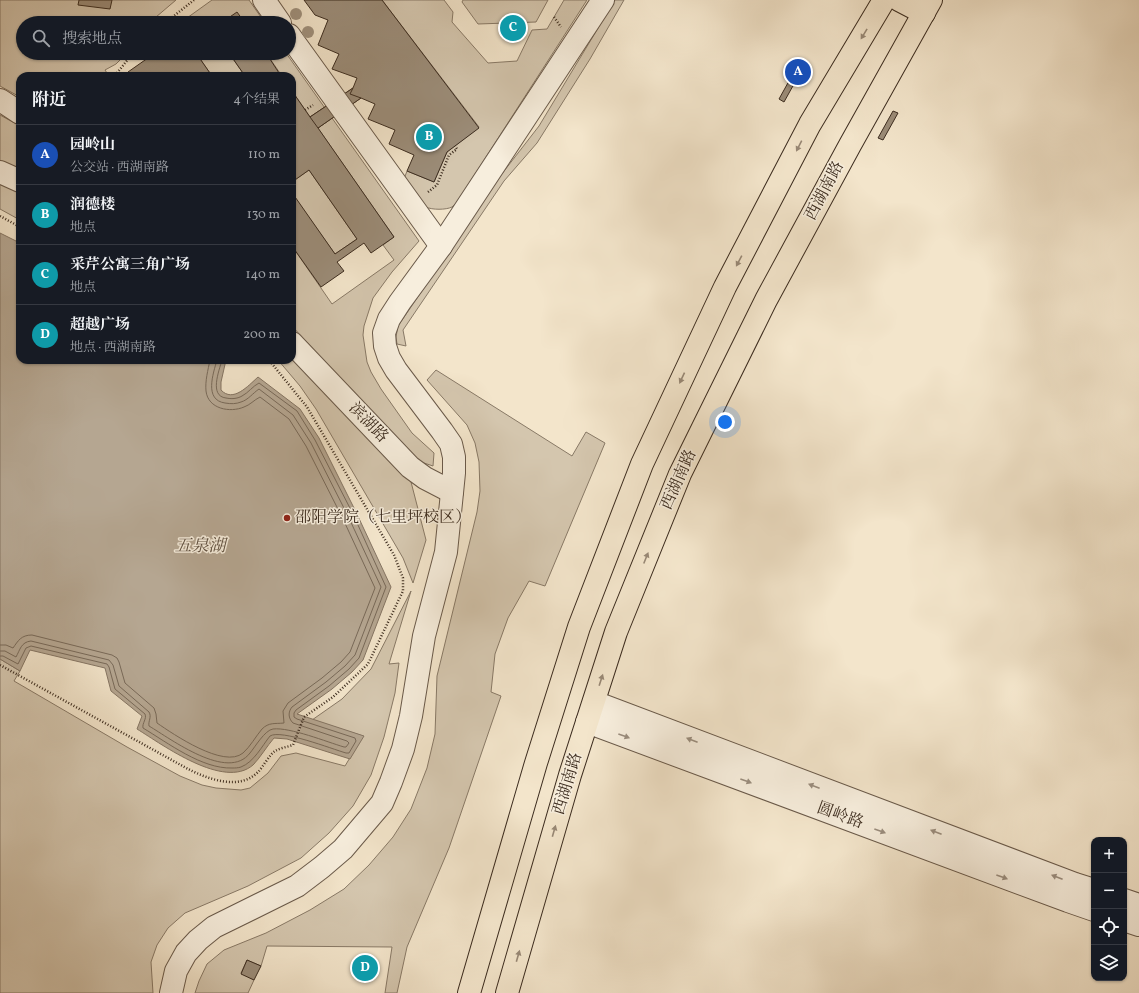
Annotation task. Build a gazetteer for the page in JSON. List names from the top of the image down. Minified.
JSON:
{"streets":{"main road":["西湖南路"],"street":["滨湖路","圆岭路"]},"crossings":[["西湖南路","圆岭路"]],"water":["五泉湖"],"places":["邵阳学院（七里坪校区）"],"page":{"pins":["C","A","B","D"],"search":"搜索地点","heading":["附近","4个结果"],"list":[{"mark":"A","name":"园岭山","note":"公交站 · 西湖南路","value":"110 m"},{"mark":"B","name":"润德楼","note":"地点","value":"130 m"},{"mark":"C","name":"采芹公寓三角广场","note":"地点","value":"140 m"},{"mark":"D","name":"超越广场","note":"地点 · 西湖南路","value":"200 m"}],"map_buttons":["+","−"]}}
